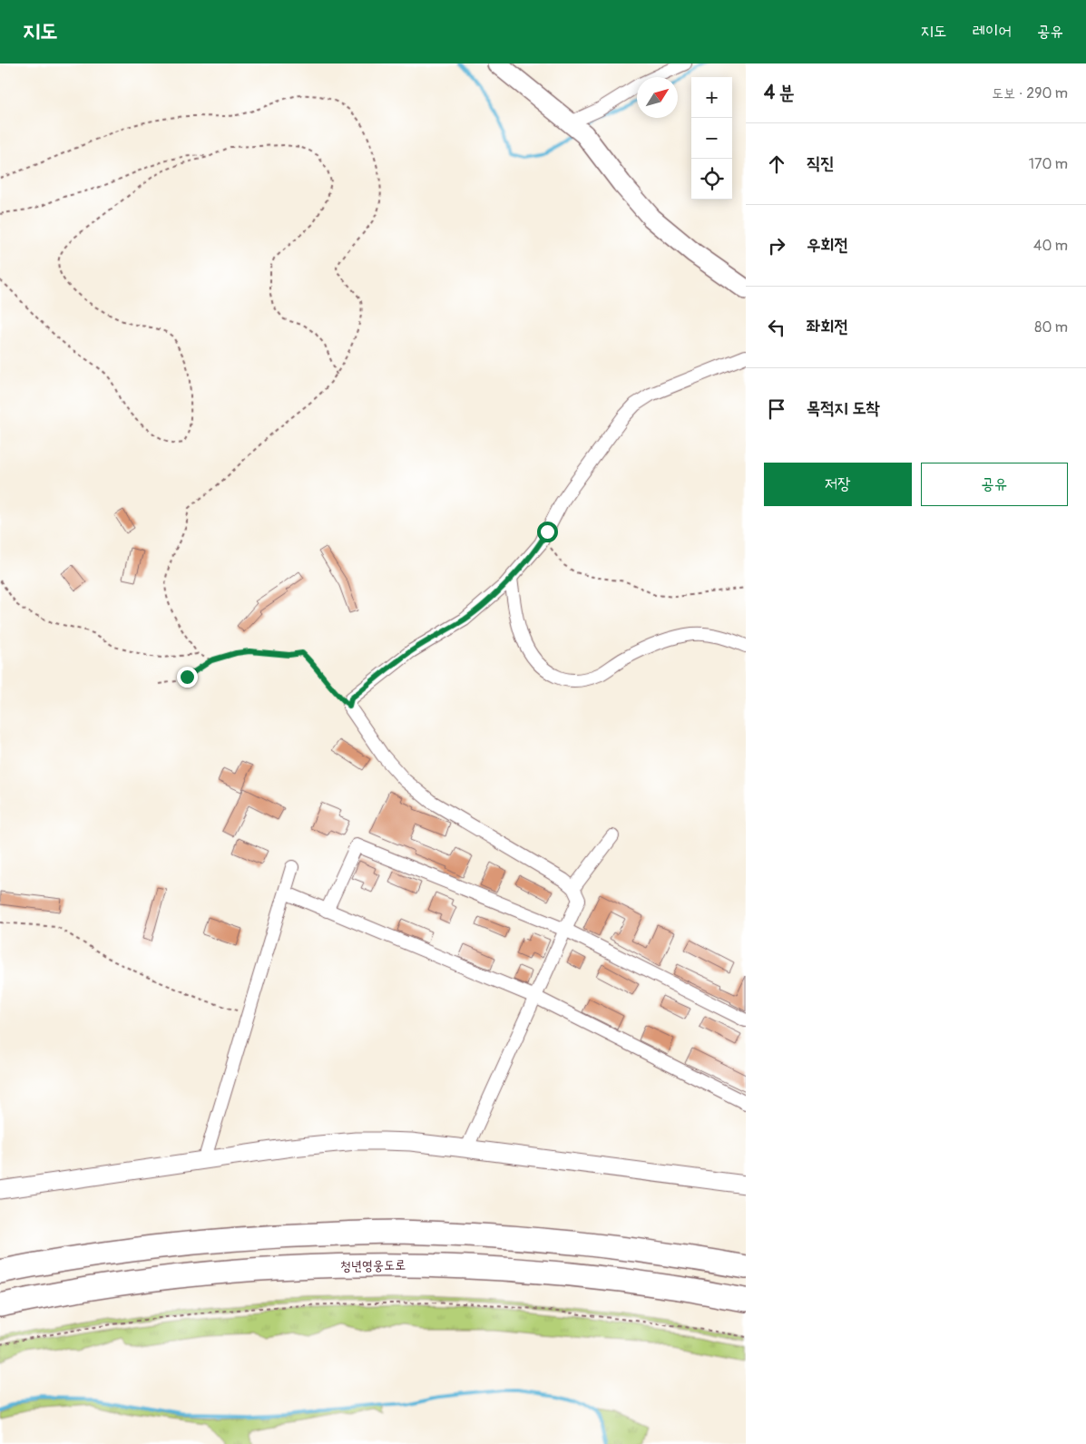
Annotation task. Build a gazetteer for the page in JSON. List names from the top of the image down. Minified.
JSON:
{"streets":{"highway":["청년영웅도로"]},"north":"top right","page":{"header":"지도","nav":["지도","레이어","공유"],"heading":["4 분","도보 · 290 m"],"map_buttons":["+","−"],"list":[["직진","170 m"],["우회전","40 m"],["좌회전","80 m"],"목적지 도착"],"buttons":["저장","공유"]}}
